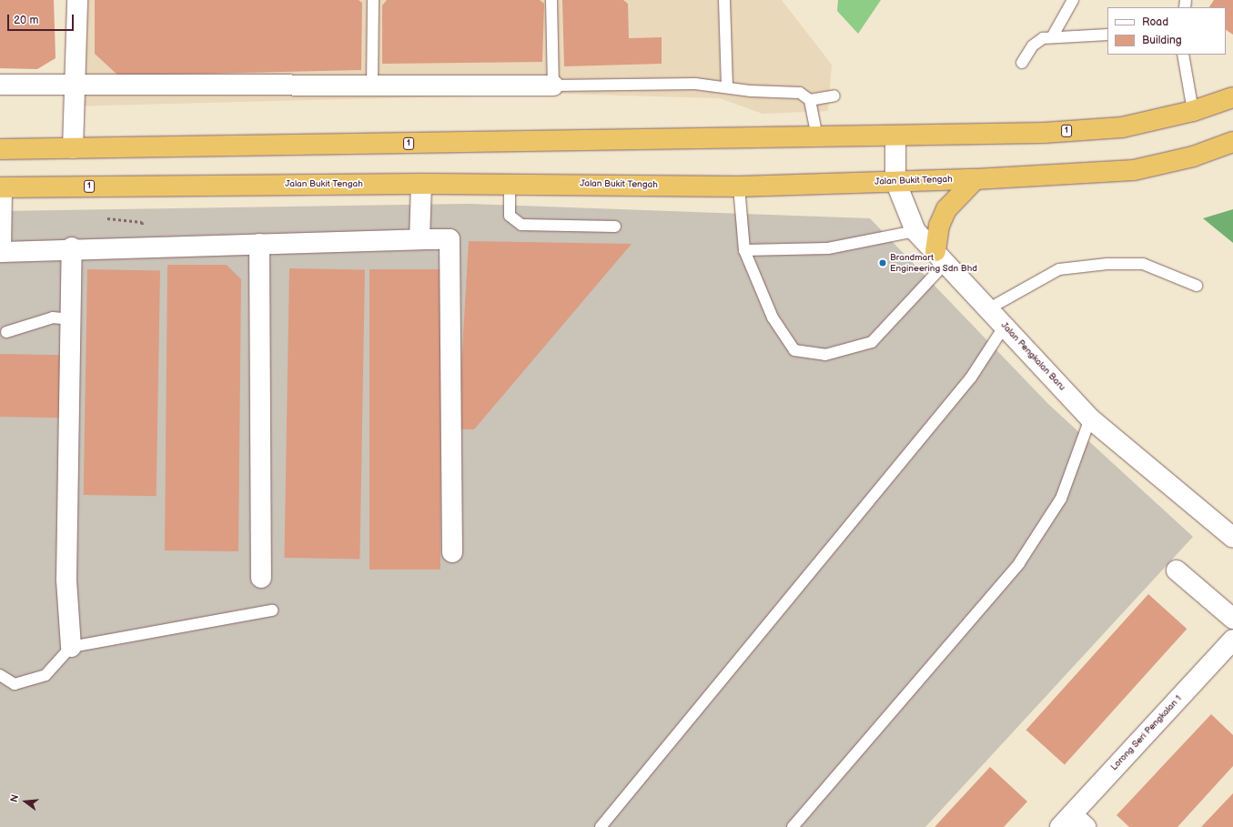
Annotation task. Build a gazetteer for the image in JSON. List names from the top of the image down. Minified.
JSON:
{"streets":{"highway":["1","Jalan Bukit Tengah"],"street":["Jalan Pengkalan Baru","Lorong Seri Pengkalan 1"]},"crossings":[["1","Jalan Pengkalan Baru"],["Jalan Bukit Tengah","Jalan Pengkalan Baru"]],"places":["Brandmart Engineering Sdn Bhd"],"legend":["Road","Building"],"scale_bar":"20 m","north":"left"}
